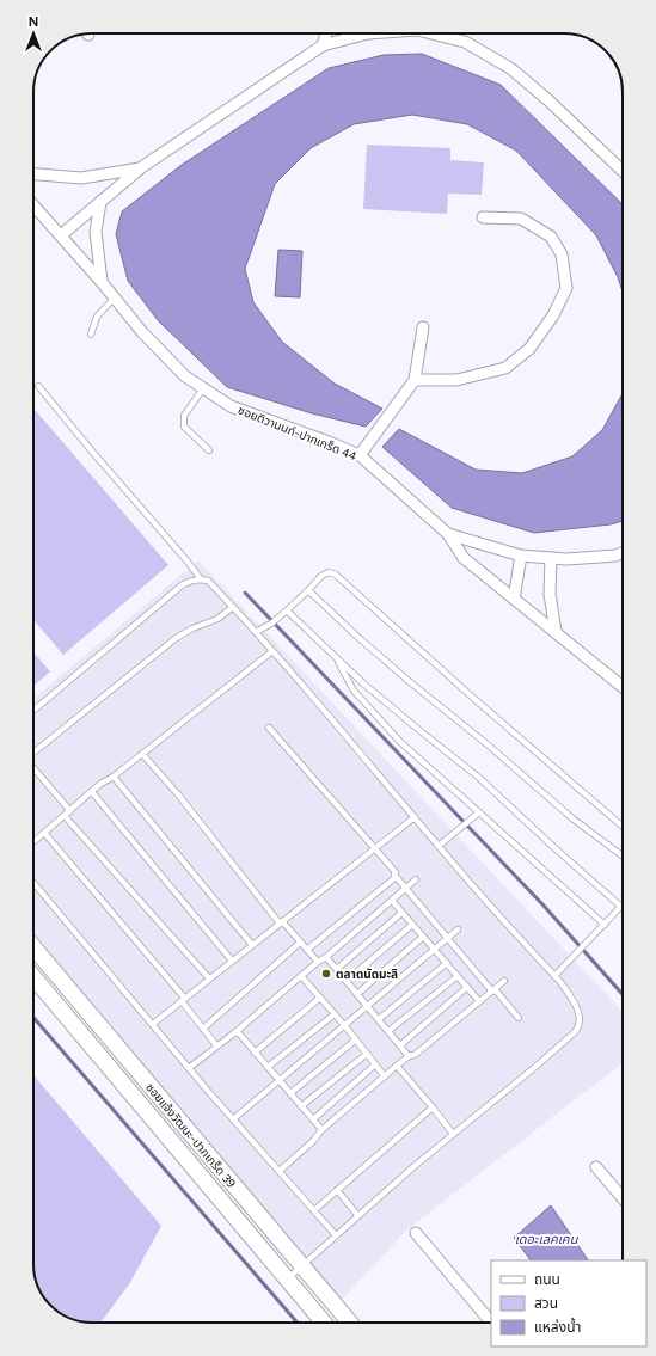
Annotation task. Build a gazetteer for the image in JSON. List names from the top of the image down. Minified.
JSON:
{"streets":{"main road":["ซอยแจ้งวัฒนะ-ปากเกร็ด 39"],"street":["ซอยติวานนท์-ปากเกร็ด 44"]},"water":["เดอะเลคเคน"],"places":["ตลาดนัดมะลิ"],"legend":["ถนน","สวน","แหล่งน้ำ"],"north":"top"}
